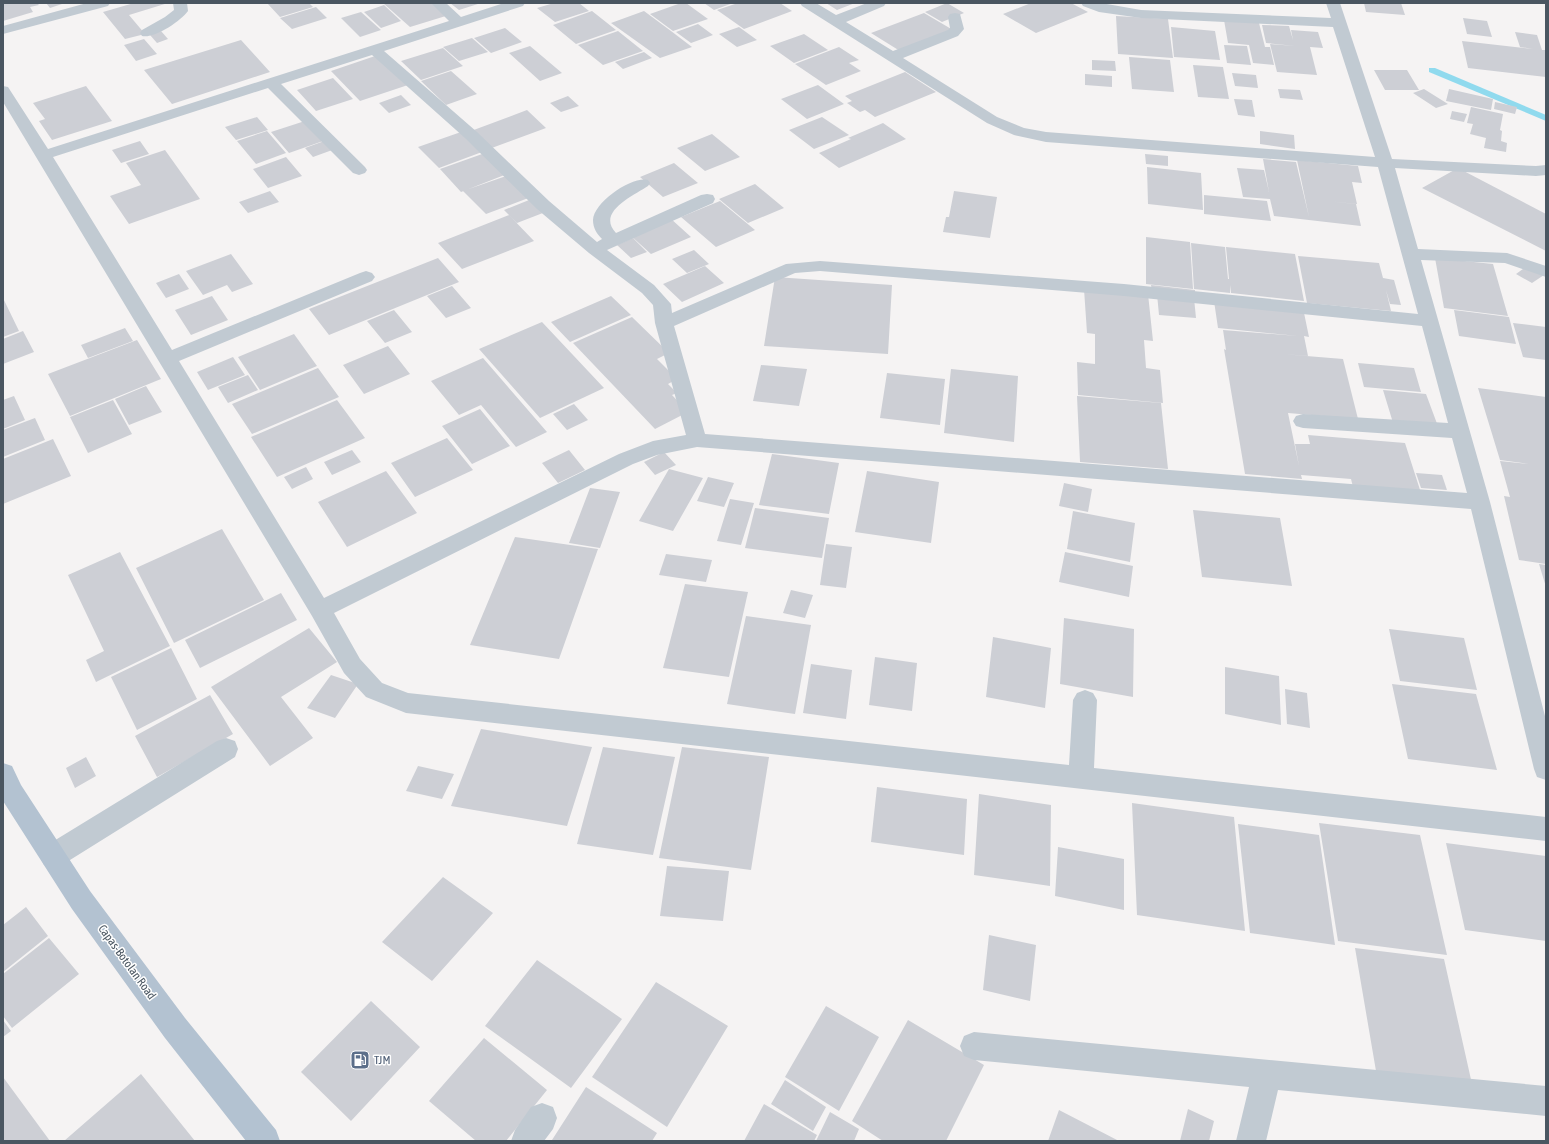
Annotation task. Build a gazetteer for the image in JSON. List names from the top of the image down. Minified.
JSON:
{"streets":{"main road":["Capas-Botolan Road"]},"places":{"fuel station":["TJM"]}}
